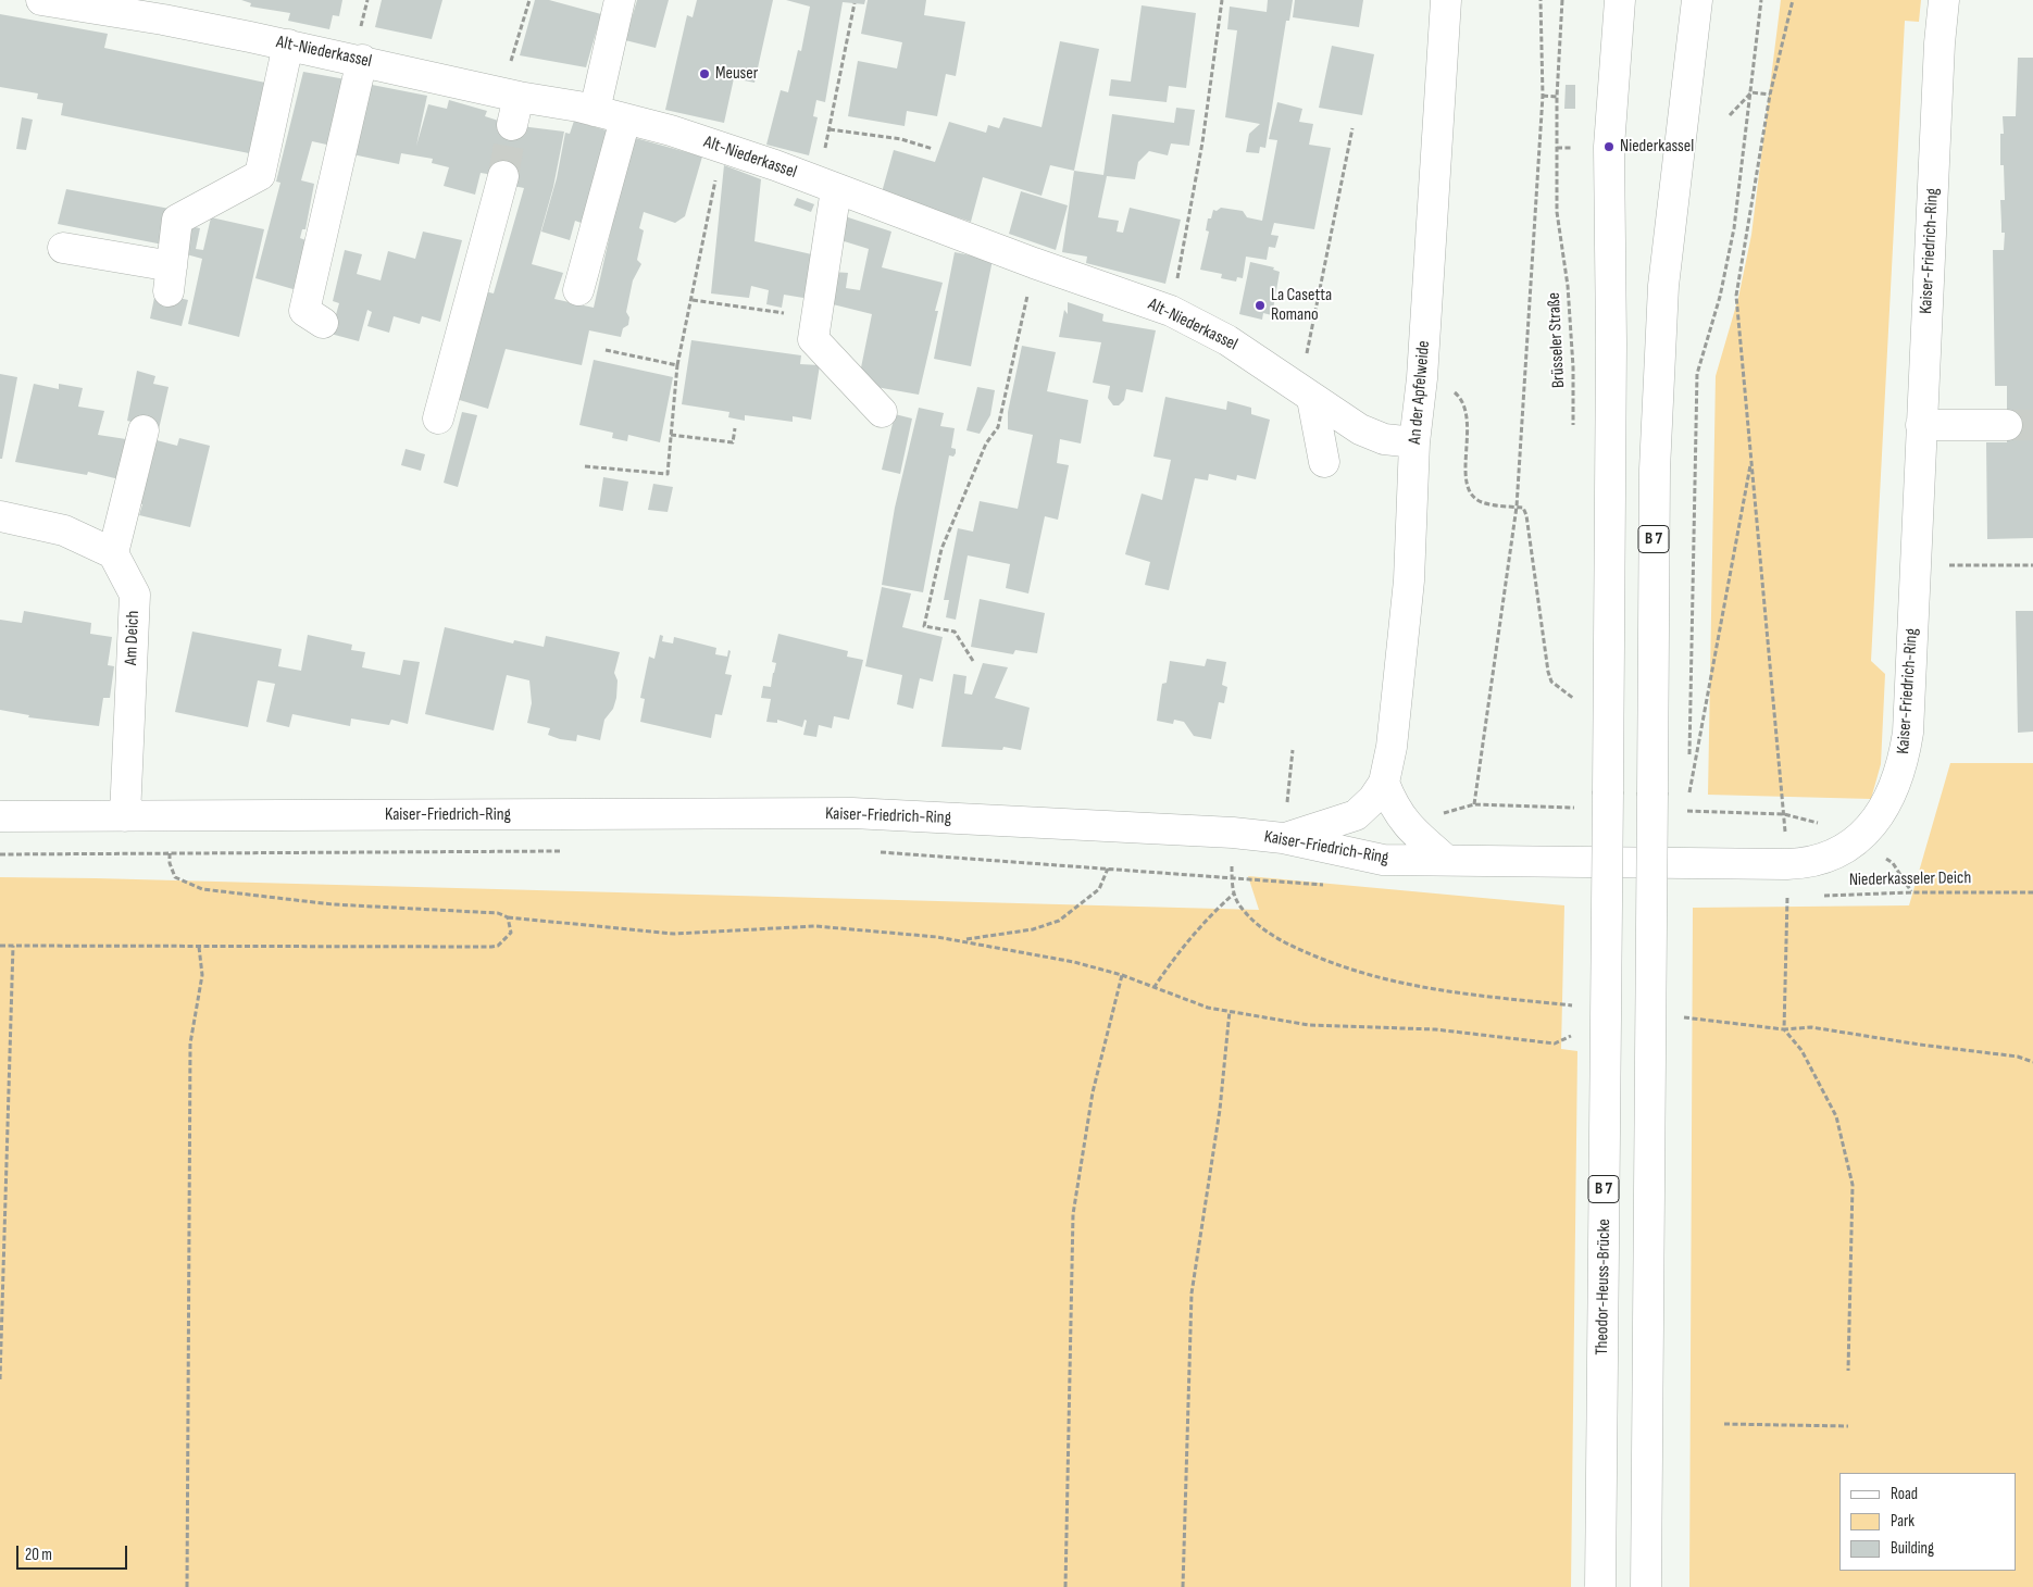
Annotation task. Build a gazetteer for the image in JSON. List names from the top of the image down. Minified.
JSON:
{"streets":{"main road":["Alt-Niederkassel","Kaiser-Friedrich-Ring","An der Apfelweide","B 7","Am Deich","Theodor-Heuss-Brücke"],"path":["Brüsseler Straße","Niederkasseler Deich"]},"crossings":[["Alt-Niederkassel","An der Apfelweide"],["Kaiser-Friedrich-Ring","An der Apfelweide"],["Kaiser-Friedrich-Ring","Am Deich"]],"places":["Meuser","Niederkassel","La Casetta Romano"],"legend":["Road","Park","Building"],"scale_bar":"20 m"}
